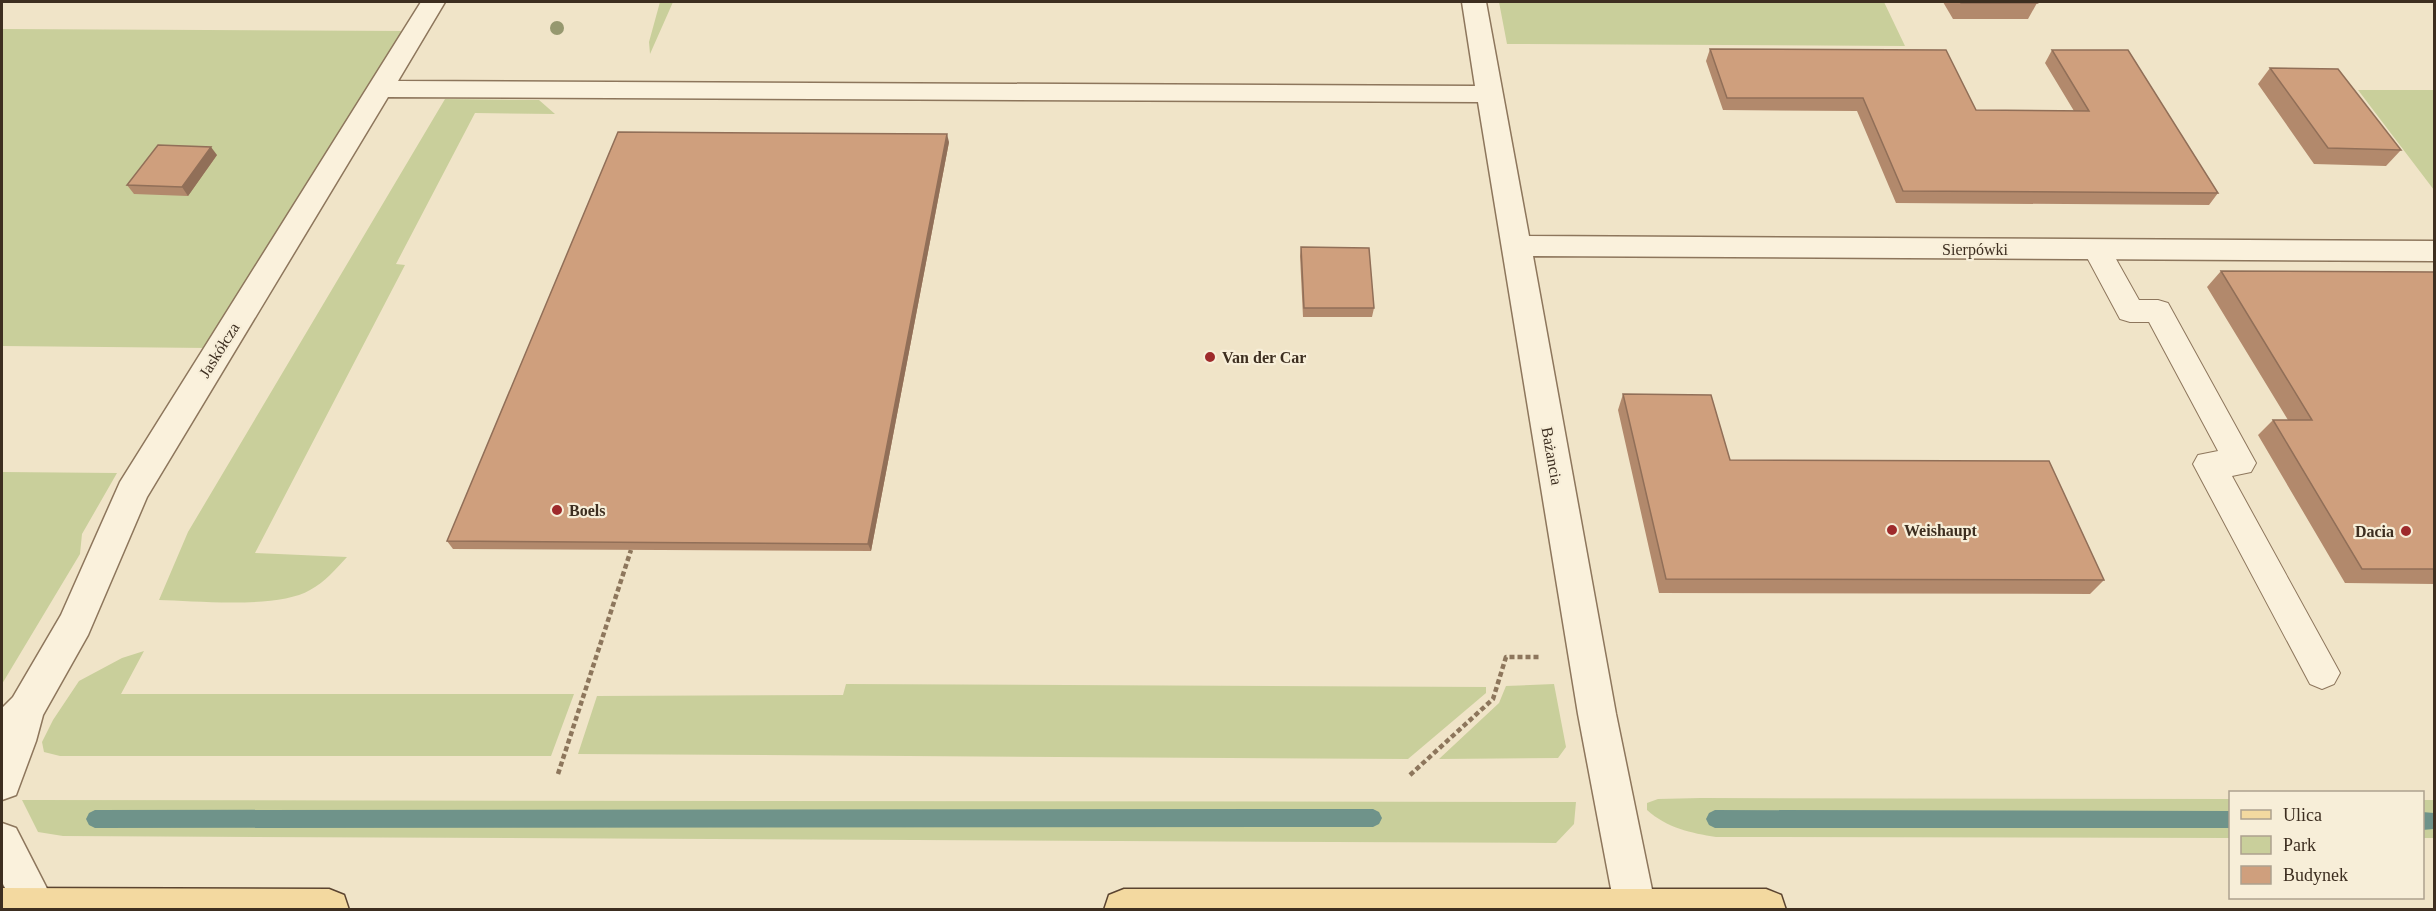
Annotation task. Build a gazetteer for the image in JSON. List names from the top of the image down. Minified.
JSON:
{"streets":{"street":["Sierpówki","Jaskółcza","Bażancia"]},"crossings":[["Sierpówki","Bażancia"]],"places":["Van der Car","Boels","Weishaupt","Dacia"],"legend":["Ulica","Park","Budynek"]}
